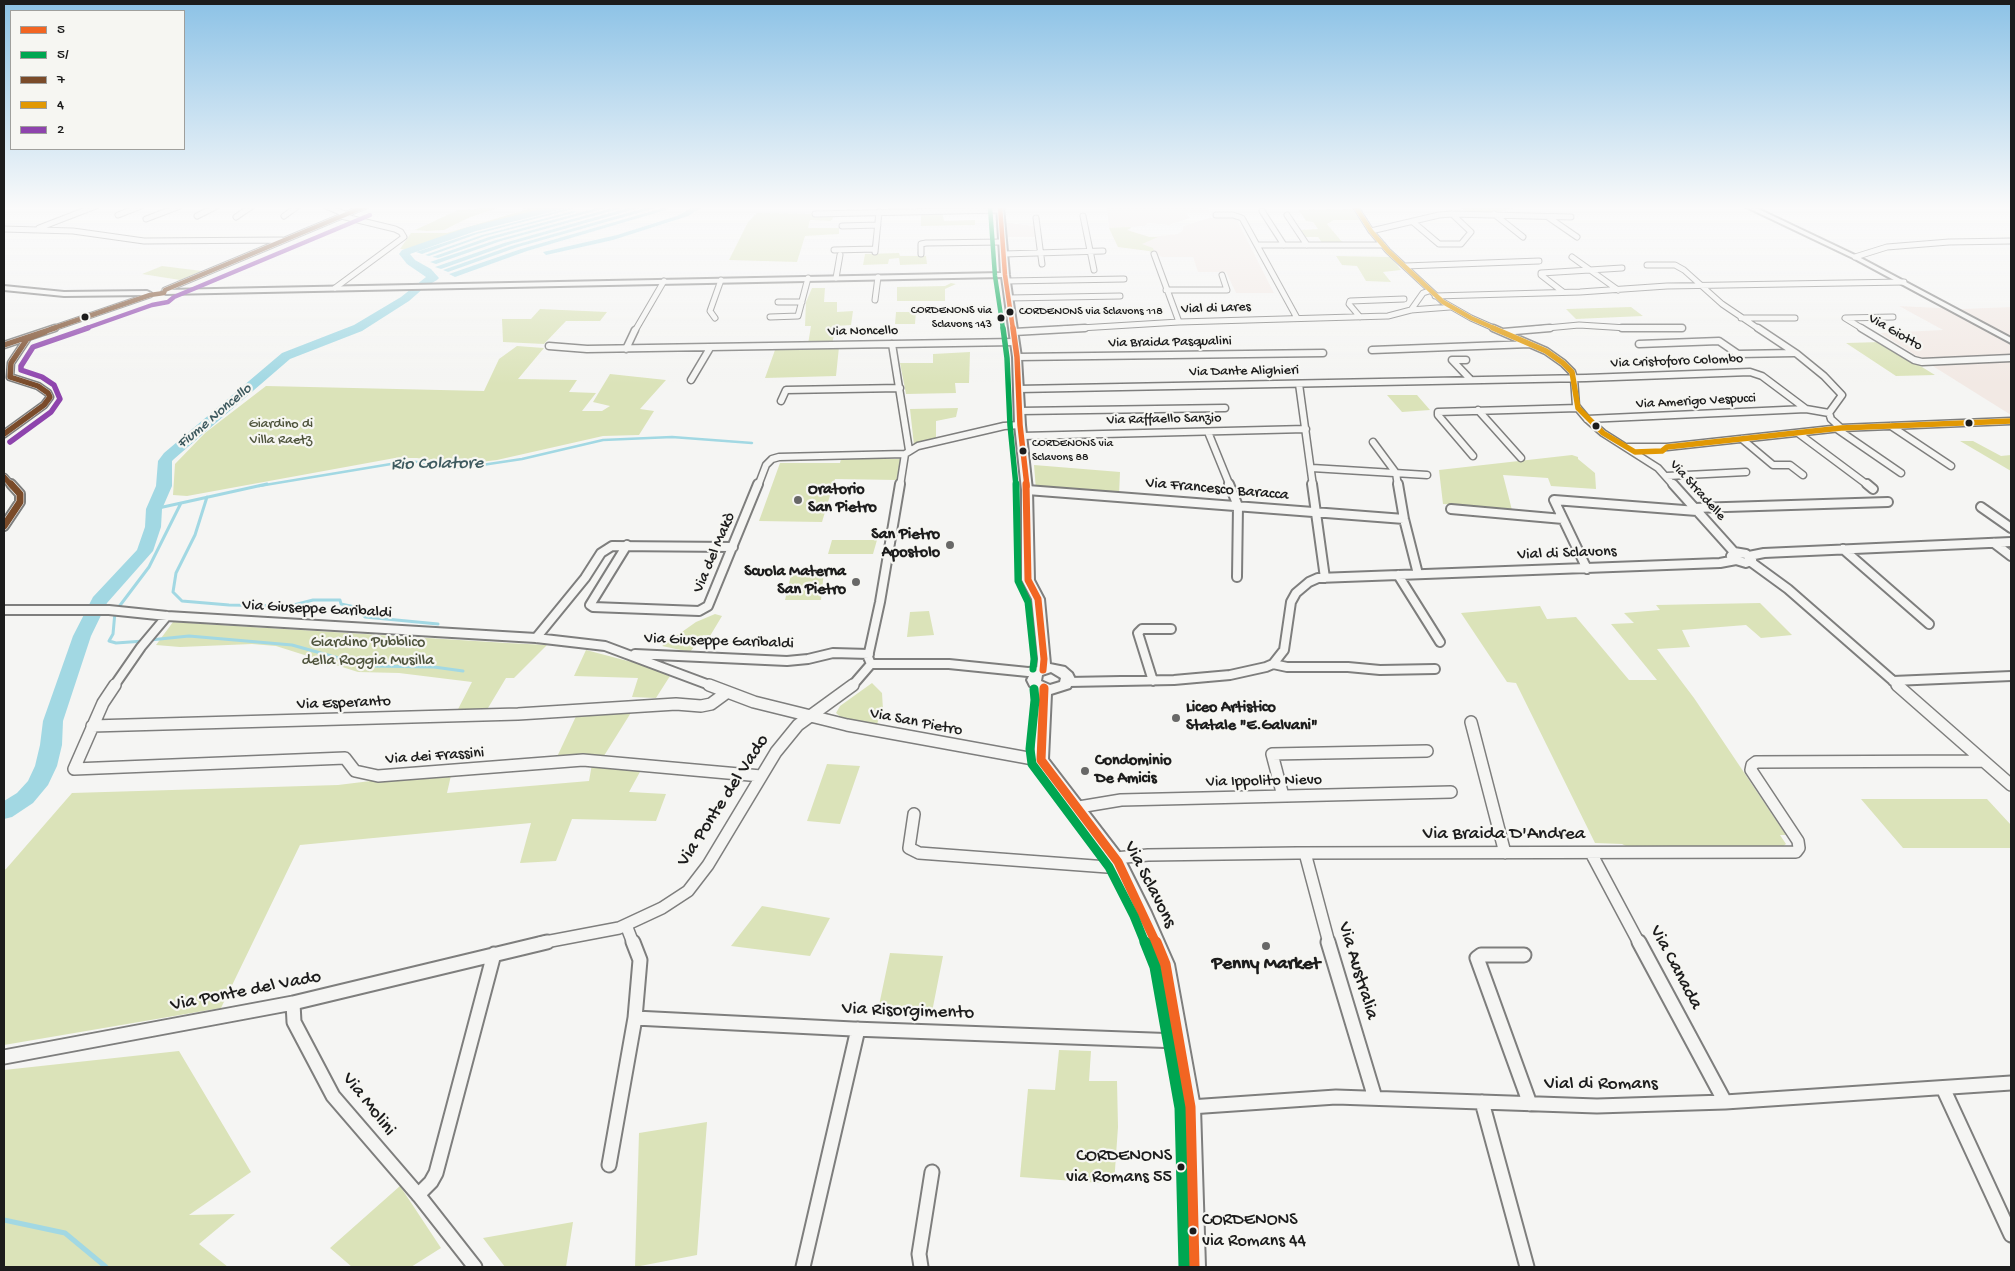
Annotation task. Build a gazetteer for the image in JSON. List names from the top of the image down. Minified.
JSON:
{"streets":{"street":["Vial di Lares","Via Noncello","Via Giotto","Via Braida Pasqualini","Via Cristoforo Colombo","Via Dante Alighieri","Via Amerigo Vespucci","Via Raffaello Sanzio","Via Francesco Baracca","Via Stradelle","Via del Makò","Vial di Sclavons","Via Giuseppe Garibaldi","Via Esperanto","Via San Pietro","Via dei Frassini","Via Ippolito Nievo","Via Ponte del Vado","Via Braida D'Andrea","Via Sclavons","Via Canada","Via Australia","Via Risorgimento","Vial di Romans","Via Molini"]},"crossings":[["Vial di Lares","Via Noncello"],["Vial di Lares","Via Sclavons"],["Via Noncello","Via Sclavons"],["Via Braida Pasqualini","Via Sclavons"],["Via Cristoforo Colombo","Via Dante Alighieri"],["Via Cristoforo Colombo","Via Amerigo Vespucci"],["Via Dante Alighieri","Via Sclavons"],["Via Amerigo Vespucci","Via Stradelle"],["Via Raffaello Sanzio","Via Sclavons"],["Via Francesco Baracca","Via Sclavons"],["Via Stradelle","Vial di Sclavons"],["Via Giuseppe Garibaldi","Via Esperanto"],["Via Giuseppe Garibaldi","Via San Pietro"],["Via Giuseppe Garibaldi","Via Ponte del Vado"],["Via Giuseppe Garibaldi","Via Sclavons"],["Via Esperanto","Via San Pietro"],["Via Esperanto","Via dei Frassini"],["Via San Pietro","Via Ponte del Vado"],["Via San Pietro","Via Sclavons"],["Via dei Frassini","Via Ponte del Vado"],["Via Ippolito Nievo","Via Sclavons"],["Via Ponte del Vado","Via Molini"],["Via Braida D'Andrea","Via Sclavons"],["Via Braida D'Andrea","Via Canada"],["Via Braida D'Andrea","Via Australia"],["Via Sclavons","Via Risorgimento"],["Via Sclavons","Vial di Romans"],["Via Canada","Vial di Romans"],["Via Australia","Vial di Romans"]],"water":["Fiume Noncello","Rio Colatore"],"parks":["Giardino di Villa Raetz","Giardino Pubblico della Roggia Musilla"],"places":["CORDENONS via Sclavons 118","CORDENONS via Sclavons 143","CORDENONS via Sclavons 88","Oratorio San Pietro","San Pietro Apostolo","Scuola Materna San Pietro","Liceo Artistico Statale \"E.Galvani\"","Condominio De Amicis","Penny Market","CORDENONS via Romans 55","CORDENONS via Romans 44"],"lines":["transit line 5","transit line 5/","transit line 7","transit line 4","transit line 2"],"legend":["5","5/","7","4","2"]}
